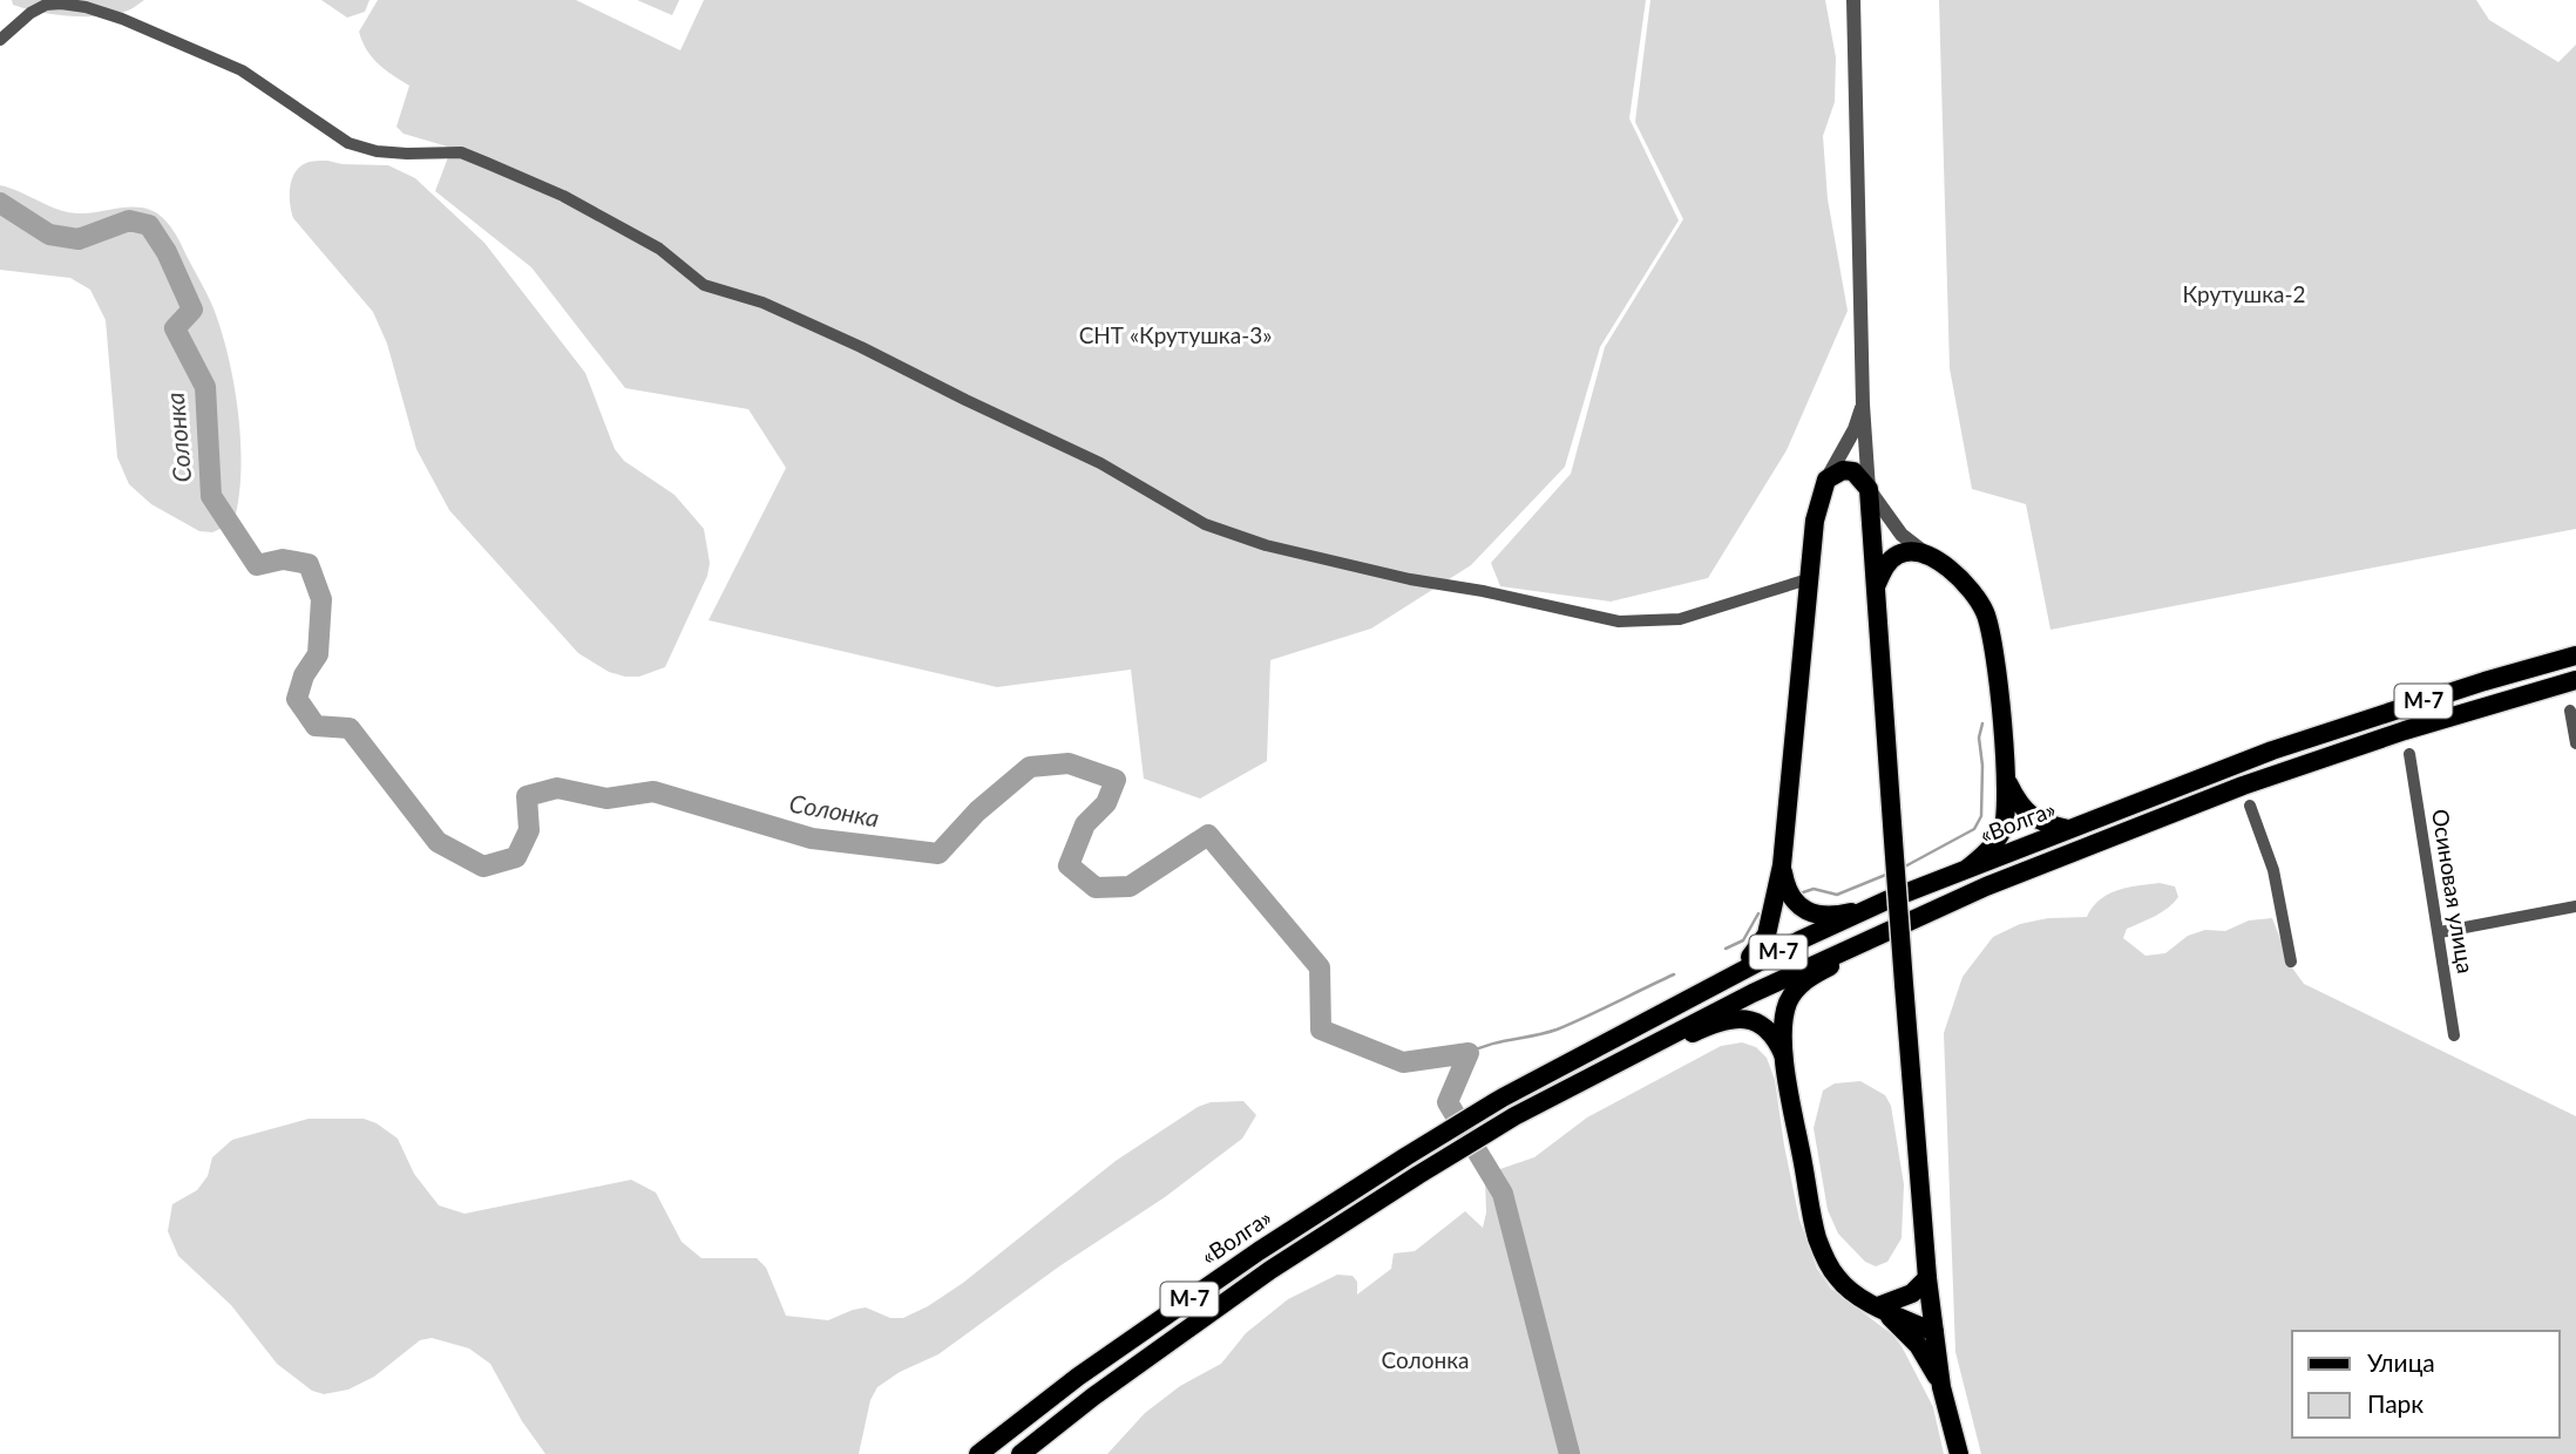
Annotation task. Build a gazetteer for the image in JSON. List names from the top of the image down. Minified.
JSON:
{"streets":{"main road":["М-7","«Волга»"],"street":["Осиновая улица"]},"water":["Солонка"],"parks":["Крутушка-2","СНТ «Крутушка-3»","Солонка"],"legend":["Улица","Парк"]}
